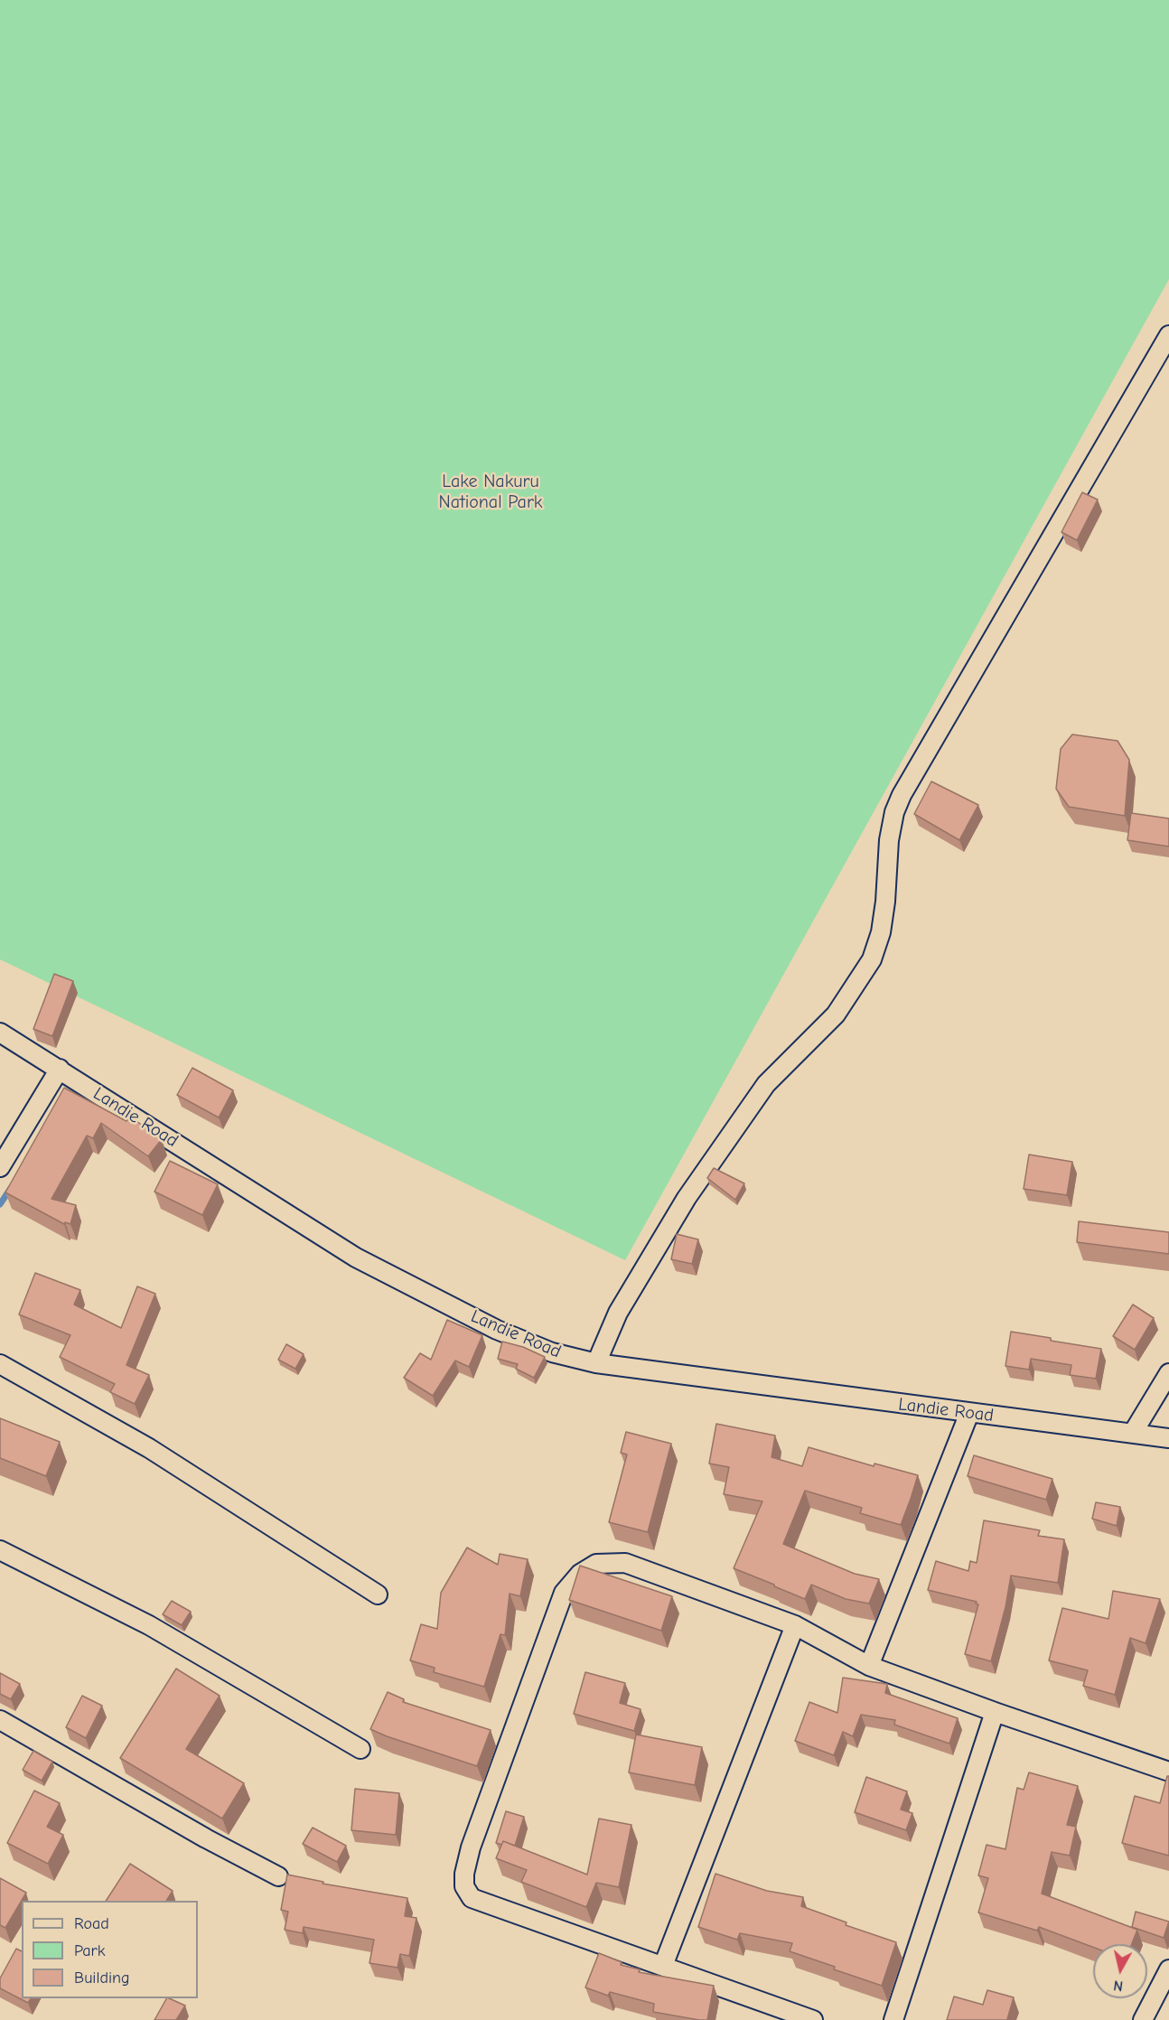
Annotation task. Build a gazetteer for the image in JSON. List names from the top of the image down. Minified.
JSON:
{"streets":{"street":["Landie Road"]},"parks":["Lake Nakuru National Park"],"legend":["Road","Park","Building"],"north":"bottom"}
